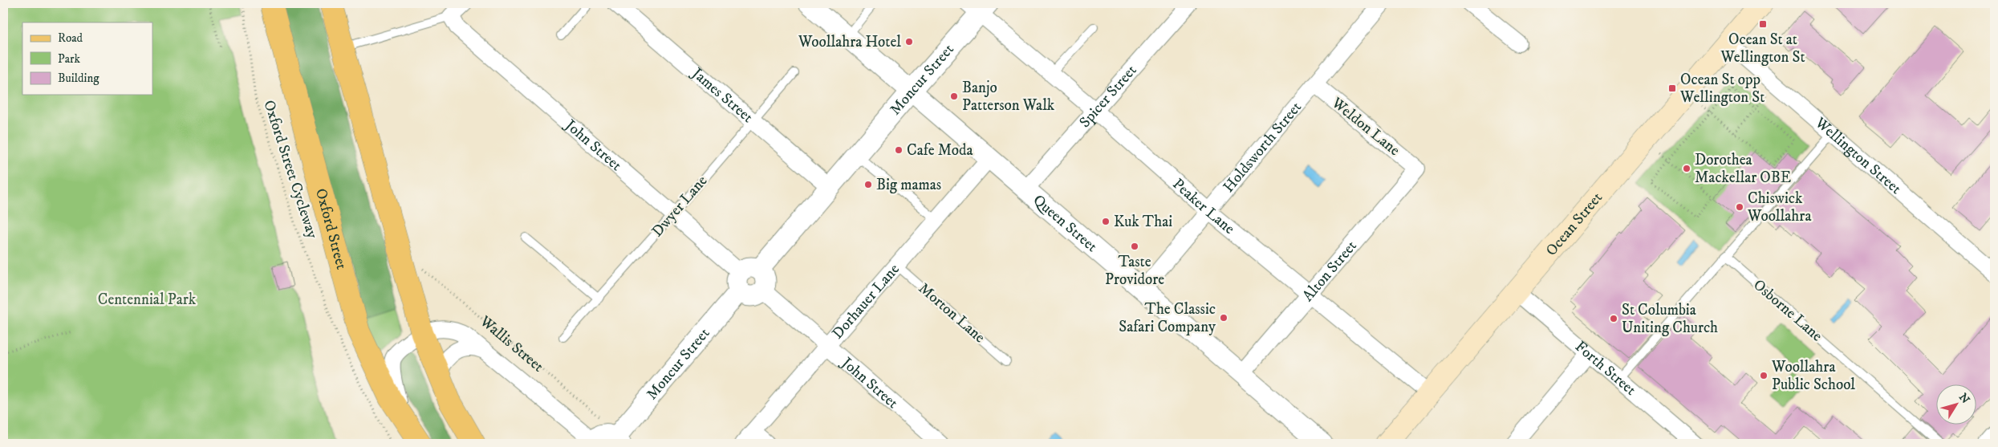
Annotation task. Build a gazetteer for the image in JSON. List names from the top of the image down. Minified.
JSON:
{"streets":{"main road":["Ocean Street","Oxford Street"],"street":["Moncur Street","James Street","Spicer Street","Weldon Lane","John Street","Holdsworth Street","Wellington Street","Peaker Lane","Queen Street","Alton Street","Dorhauer Lane","Wallis Street","Forth Street"],"lane":["Dwyer Lane","Osborne Lane","Morton Lane"],"path":["Oxford Street Cycleway"]},"crossings":[["Moncur Street","James Street"],["Moncur Street","John Street"],["Moncur Street","Peaker Lane"],["Moncur Street","Queen Street"],["James Street","Dwyer Lane"],["Spicer Street","Peaker Lane"],["Spicer Street","Queen Street"],["Weldon Lane","Holdsworth Street"],["Weldon Lane","Alton Street"],["John Street","Dwyer Lane"],["John Street","Dorhauer Lane"],["Holdsworth Street","Peaker Lane"],["Holdsworth Street","Queen Street"],["Wellington Street","Ocean Street"],["Peaker Lane","Ocean Street"],["Peaker Lane","Alton Street"],["Queen Street","Alton Street"],["Queen Street","Dorhauer Lane"],["Ocean Street","Forth Street"],["Oxford Street","Wallis Street"],["Dorhauer Lane","Morton Lane"]],"parks":["Centennial Park"],"places":{"transit":["Ocean St at Wellington St","Ocean St opp Wellington St"],"other":["Woollahra Hotel","Banjo Patterson Walk","Cafe Moda","Dorothea Mackellar OBE","Big mamas","Chiswick Woollahra","Kuk Thai","Taste Providore","The Classic Safari Company","St Columbia Uniting Church","Woollahra Public School"]},"legend":["Road","Park","Building"],"north":"top right"}
